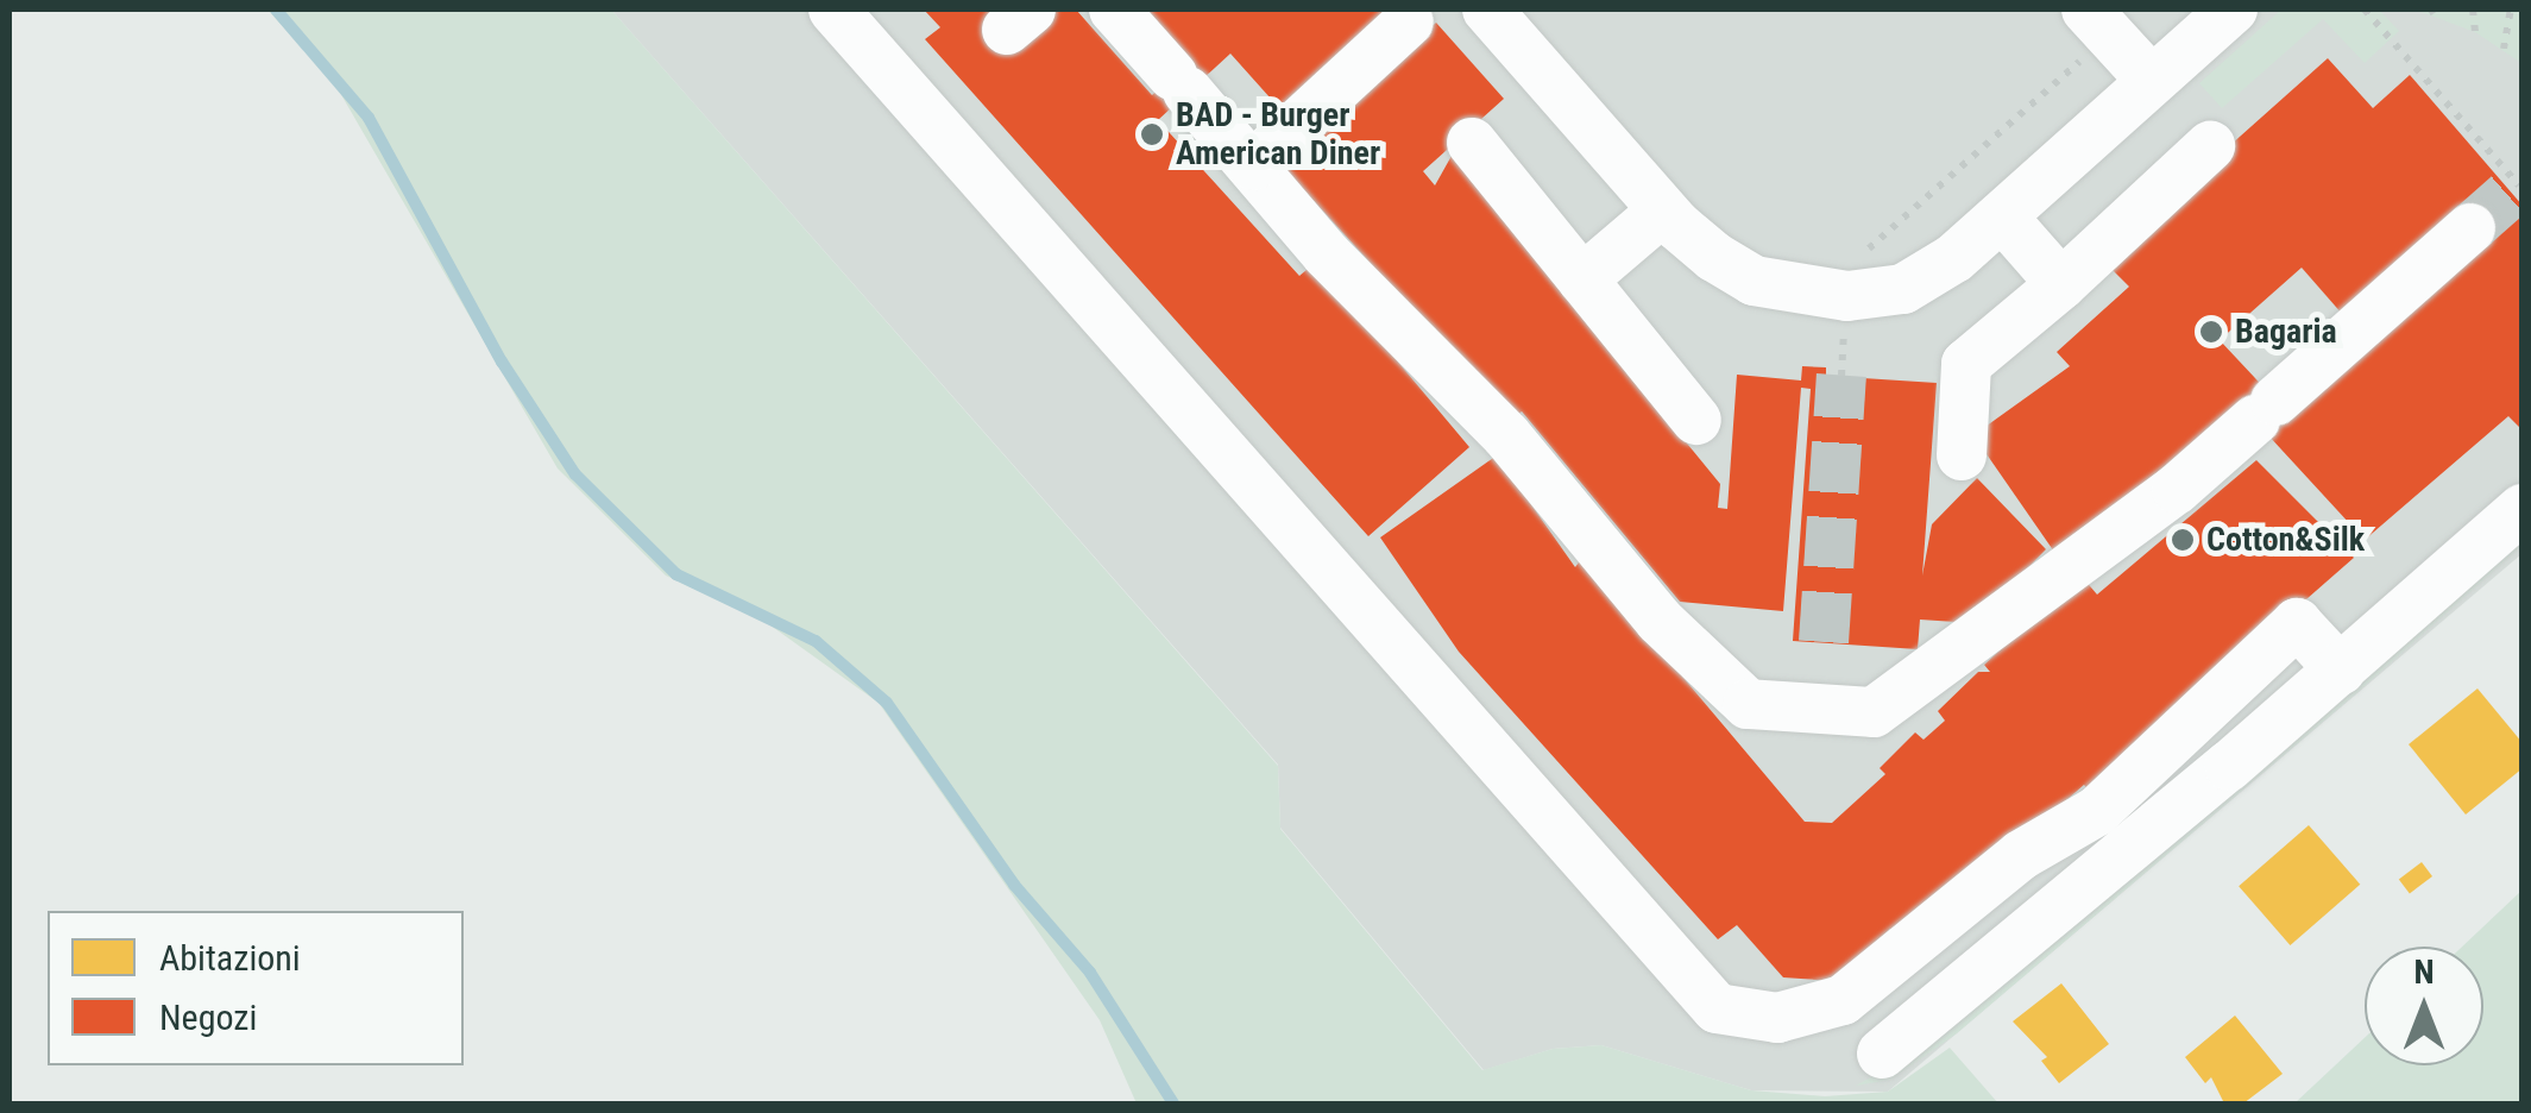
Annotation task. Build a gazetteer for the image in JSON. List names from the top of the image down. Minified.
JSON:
{"places":["BAD - Burger American Diner","Bagaria","Cotton&Silk"],"legend":["Abitazioni","Negozi"],"north":"top"}
